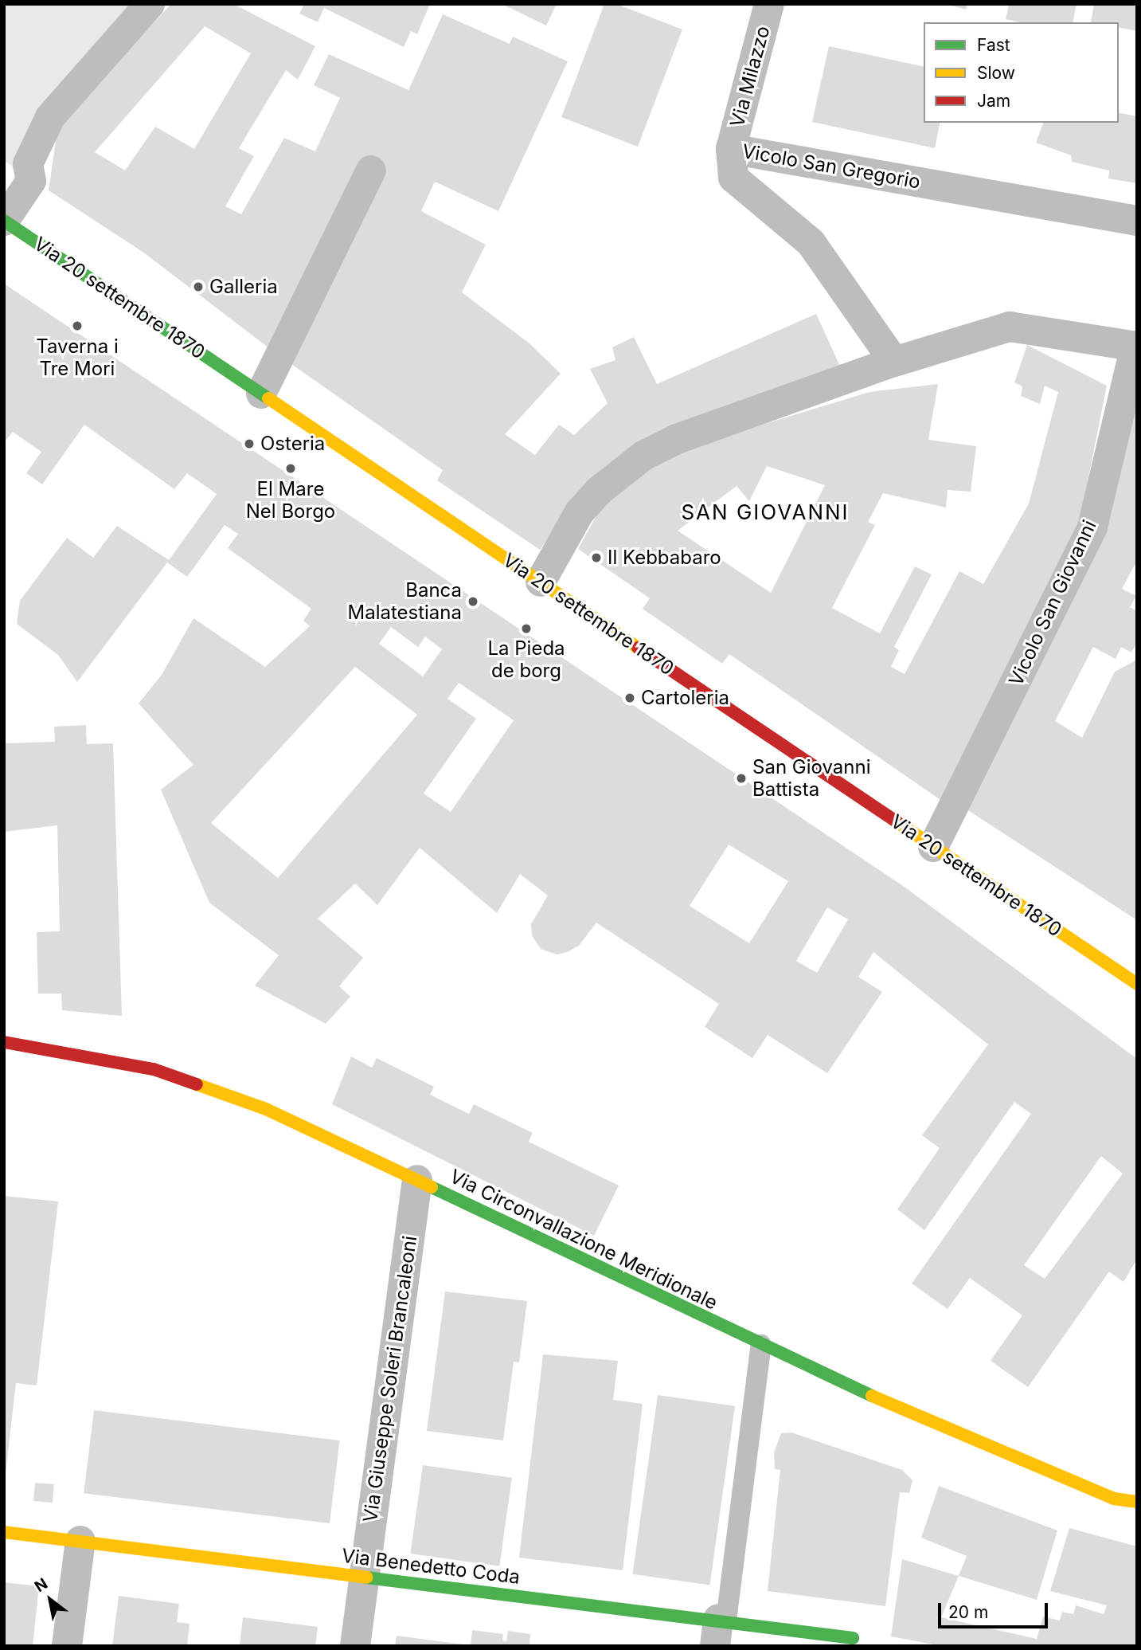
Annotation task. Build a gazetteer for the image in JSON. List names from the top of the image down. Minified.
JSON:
{"streets":{"street":["Via Milazzo","Vicolo San Gregorio","Via 20 settembre 1870","Vicolo San Giovanni","Via Circonvallazione Meridionale","Via Giuseppe Soleri Brancaleoni","Via Benedetto Coda"]},"crossings":[["Via Milazzo","Vicolo San Gregorio"],["Via 20 settembre 1870","Vicolo San Giovanni"],["Via Circonvallazione Meridionale","Via Giuseppe Soleri Brancaleoni"],["Via Giuseppe Soleri Brancaleoni","Via Benedetto Coda"]],"districts":["SAN GIOVANNI"],"places":["Galleria","Taverna i Tre Mori","Osteria","El Mare Nel Borgo","Il Kebbabaro","Banca Malatestiana","La Pieda de borg","Cartoleria","San Giovanni Battista"],"legend":["Fast","Slow","Jam"],"scale_bar":"20 m","north":"top left"}
